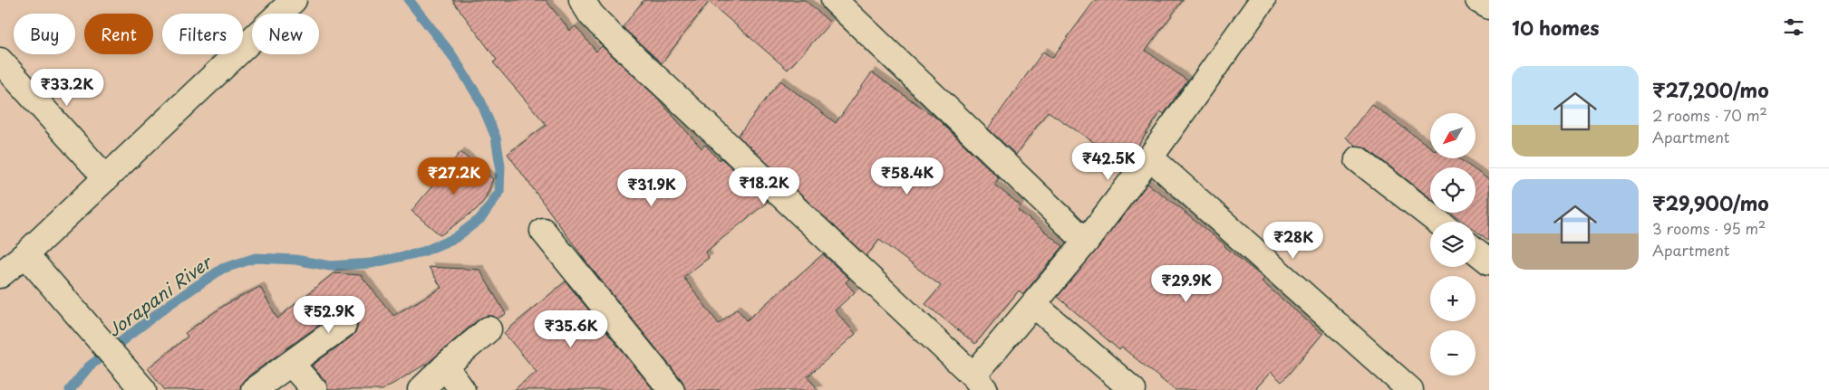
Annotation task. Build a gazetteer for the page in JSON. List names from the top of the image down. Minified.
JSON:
{"water":["Jorapani River"],"north":"bottom left","page":{"heading":"10 homes","chip":["Buy","Rent","Filters","New"],"list":[{"name":"₹27,200/mo","note":"2 rooms · 70 m² · Apartment"},{"name":"₹29,900/mo","note":"3 rooms · 95 m² · Apartment"}],"price":["₹33.2K","₹42.5K","₹27.2K","₹58.4K","₹18.2K","₹31.9K","₹28K","₹29.9K","₹52.9K","₹35.6K"],"map_buttons":["+","−"]}}
